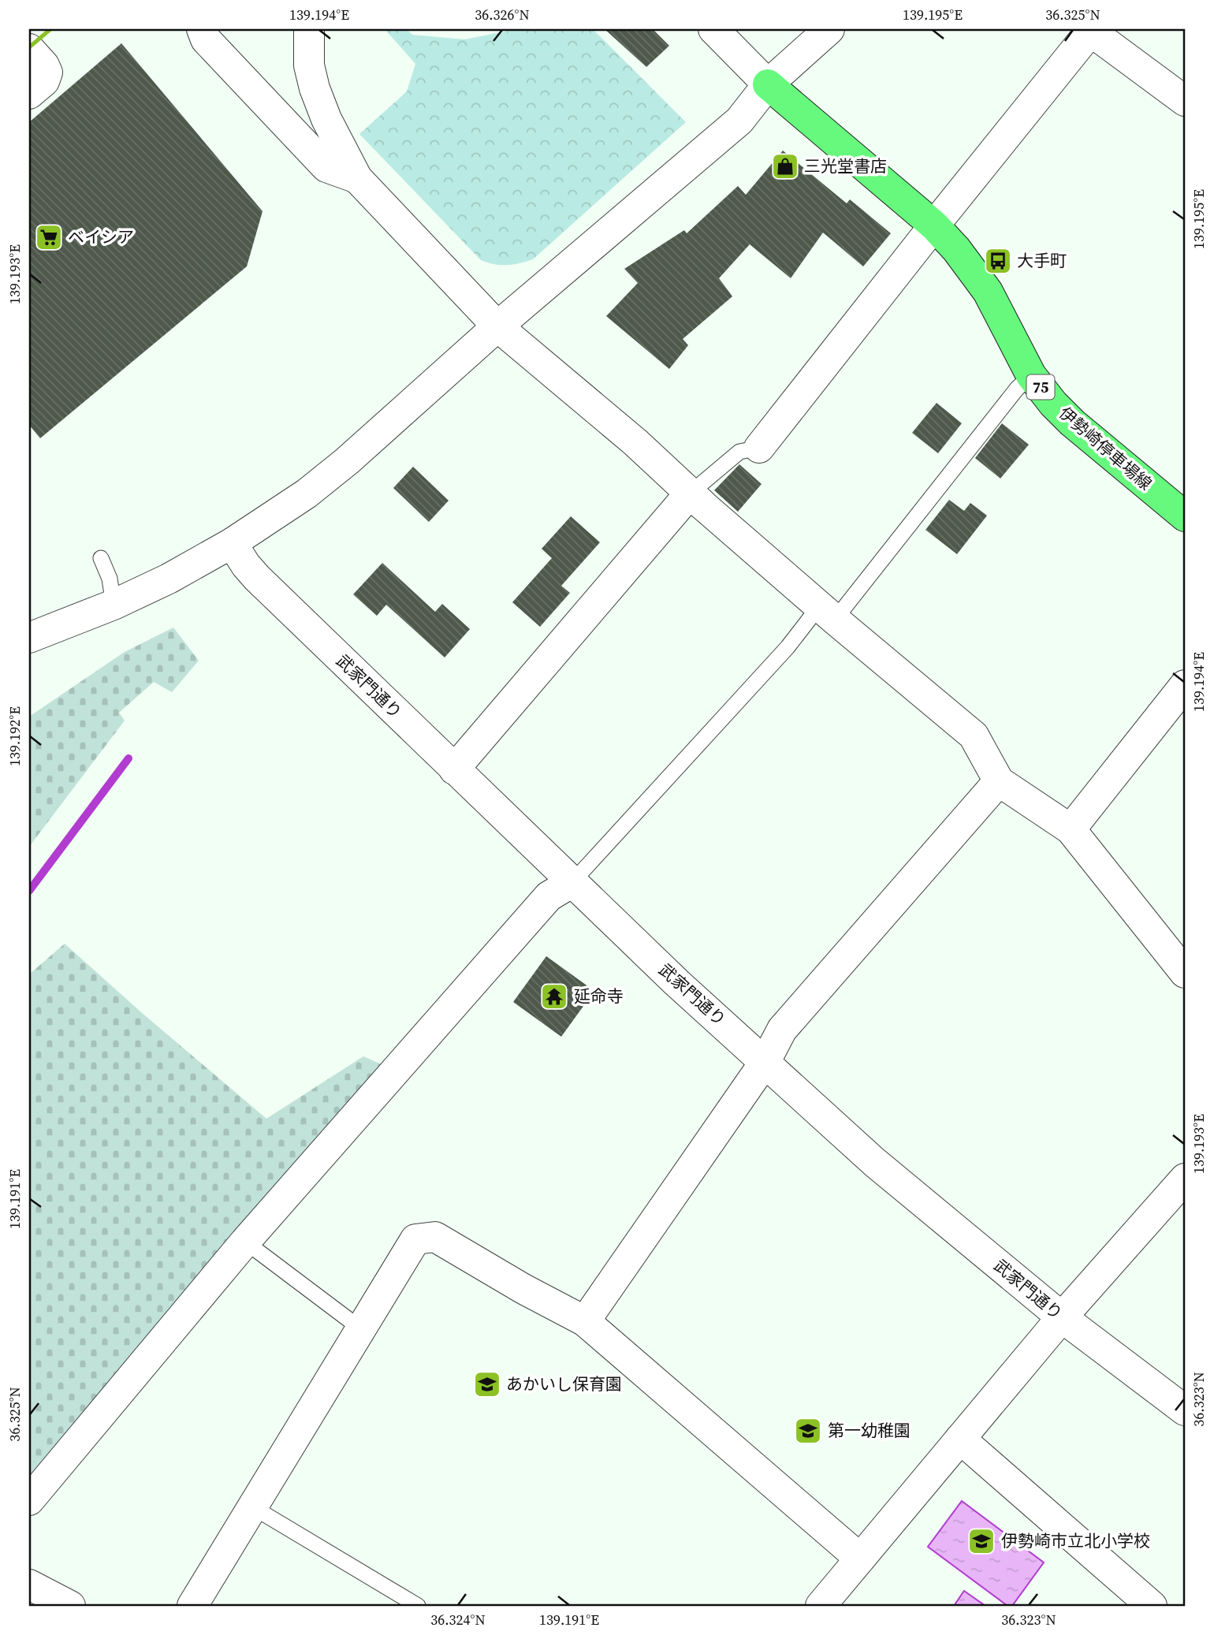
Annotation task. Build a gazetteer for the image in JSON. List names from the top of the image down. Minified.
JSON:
{"streets":{"main road":["75","伊勢崎停車場線"],"street":["武家門通り"]},"places":{"shop":["三光堂書店"],"supermarket":["ベイシア"],"bus stop":["大手町"],"temple":["延命寺"],"school or university":["あかいし保育園","第一幼稚園","伊勢崎市立北小学校"]},"coordinates":["139.194°E","36.326°N","139.195°E","36.325°N","139.193°E","139.192°E","139.191°E","36.323°N","36.324°N"]}
